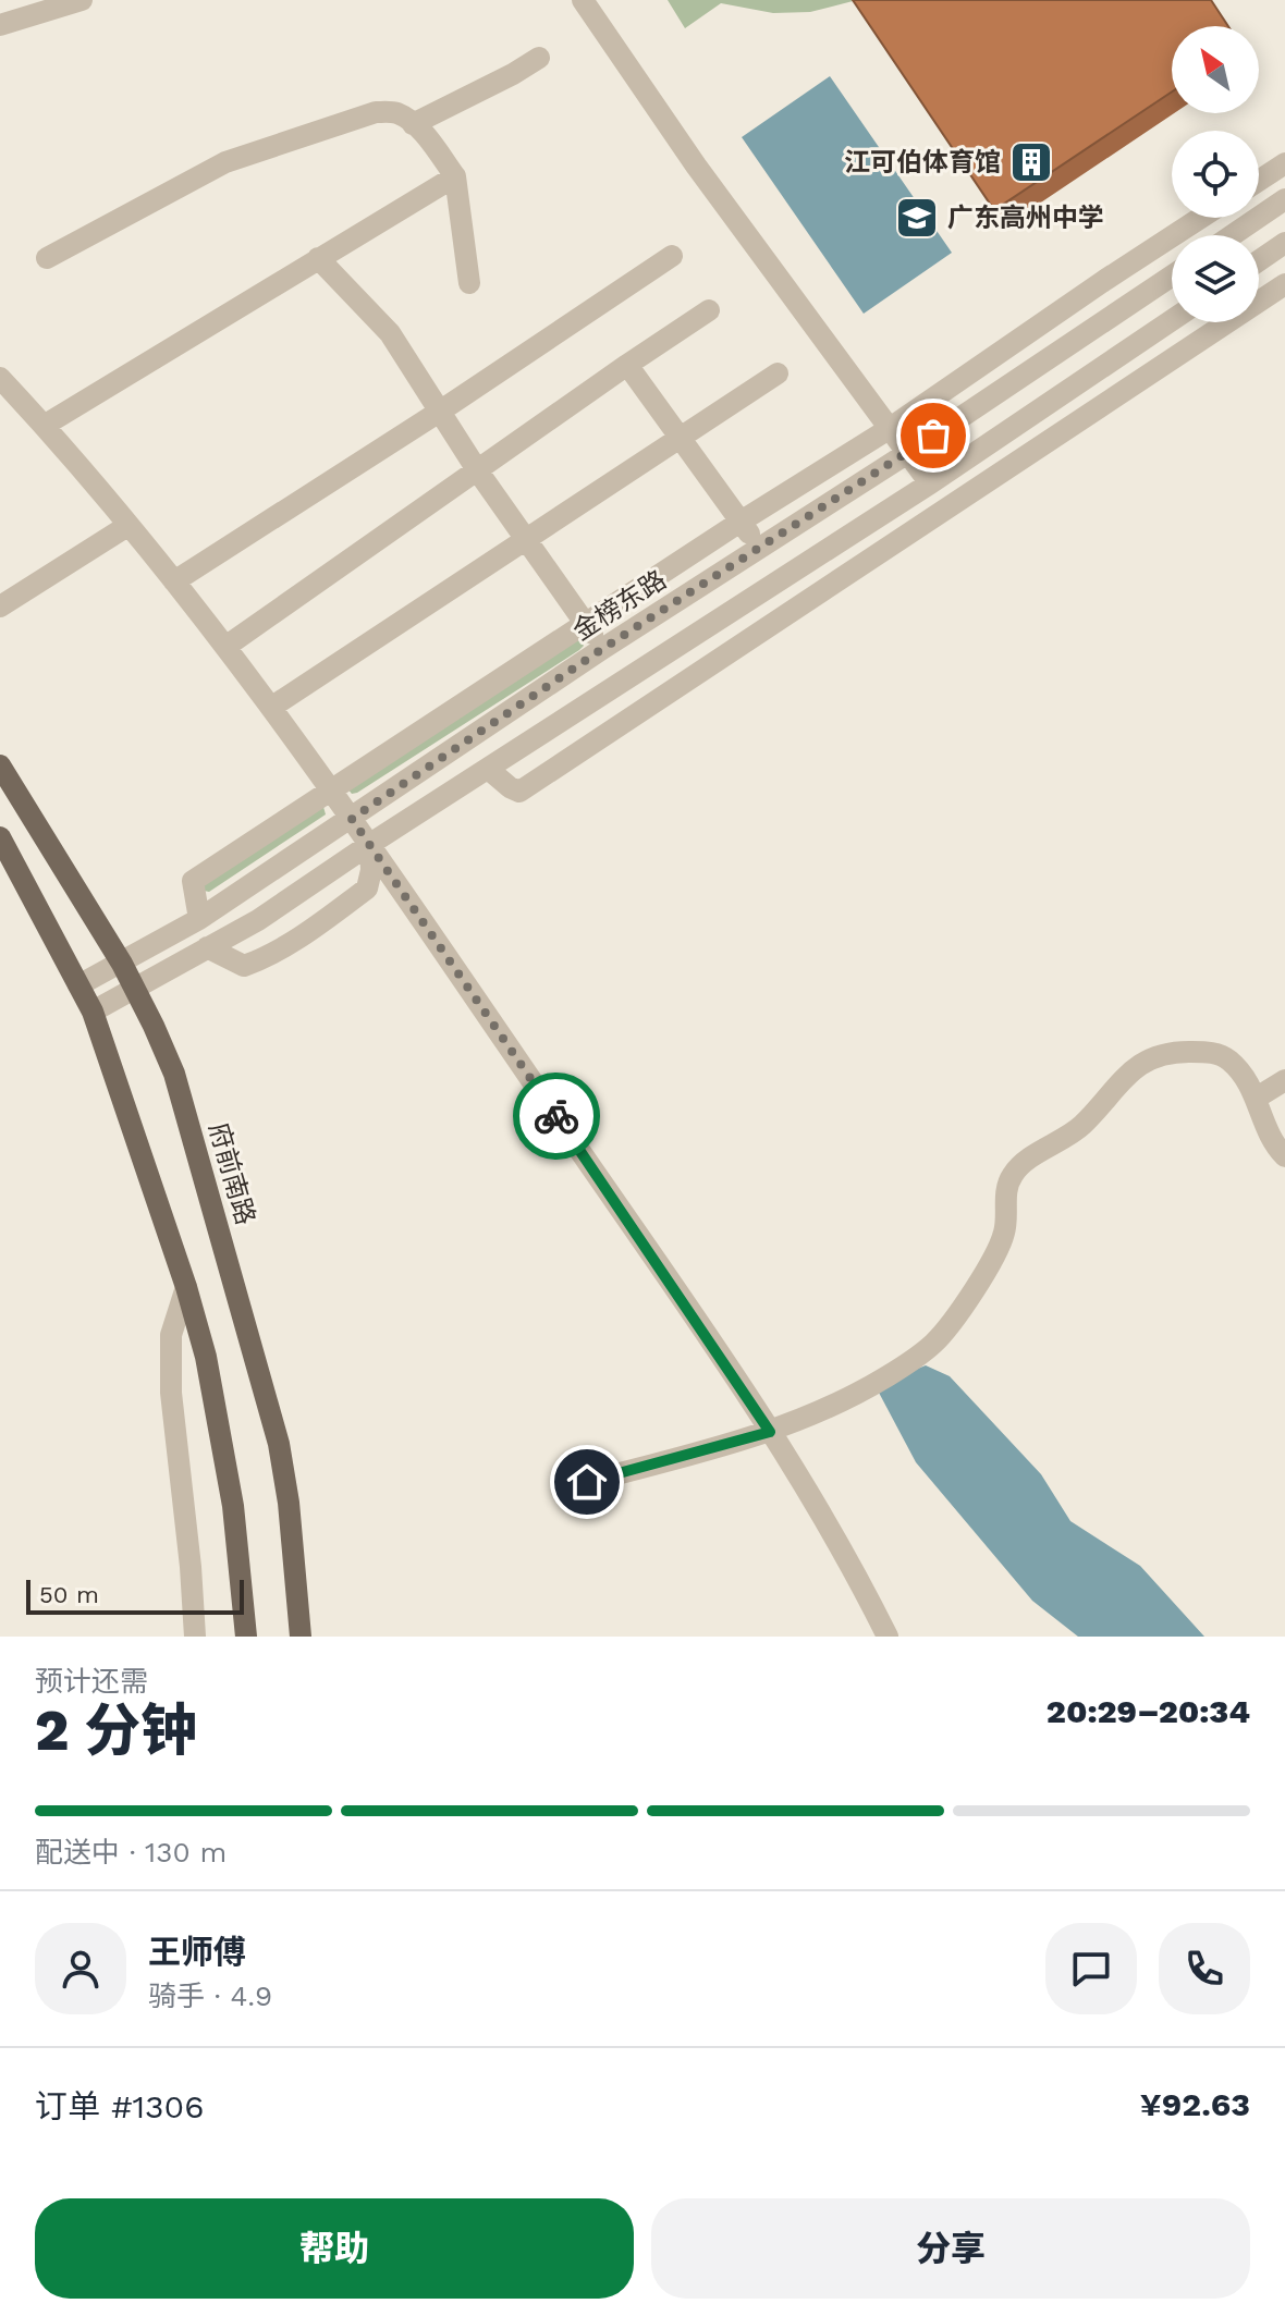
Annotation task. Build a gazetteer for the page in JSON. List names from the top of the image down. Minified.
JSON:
{"streets":{"main road":["府前南路"],"street":["金榜东路"]},"crossings":[["金榜东路","府前南路"]],"places":{"building":["江可伯体育馆"],"school or university":["广东高州中学"]},"scale_bar":"50 m","north":"top left","page":{"scale":"50 m","heading":["2 分钟","预计还需","20:29–20:34"],"panel":["王师傅","骑手 · 4.9","订单 #1306","¥92.63"],"bar":"配送中 · 130 m","buttons":["帮助","分享"]}}
